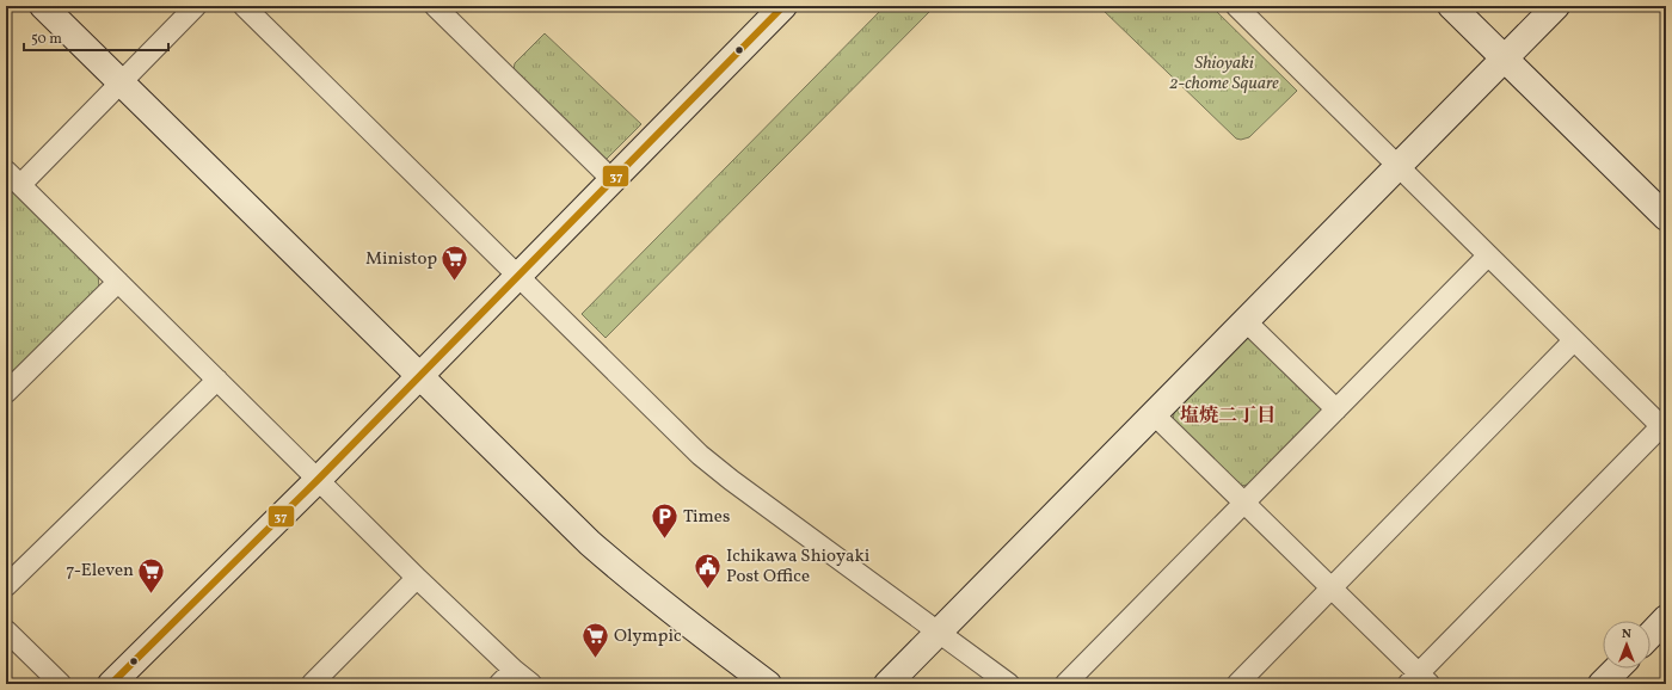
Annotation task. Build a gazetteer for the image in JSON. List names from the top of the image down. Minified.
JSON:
{"districts":["塩焼二丁目"],"parks":["Shioyaki 2-chome Square"],"places":{"supermarket":["Ministop","7-Eleven","Olympic"],"parking":["Times"],"public building":["Ichikawa Shioyaki Post Office"]},"lines":["transit line 37"],"scale_bar":"50 m","north":"top"}
